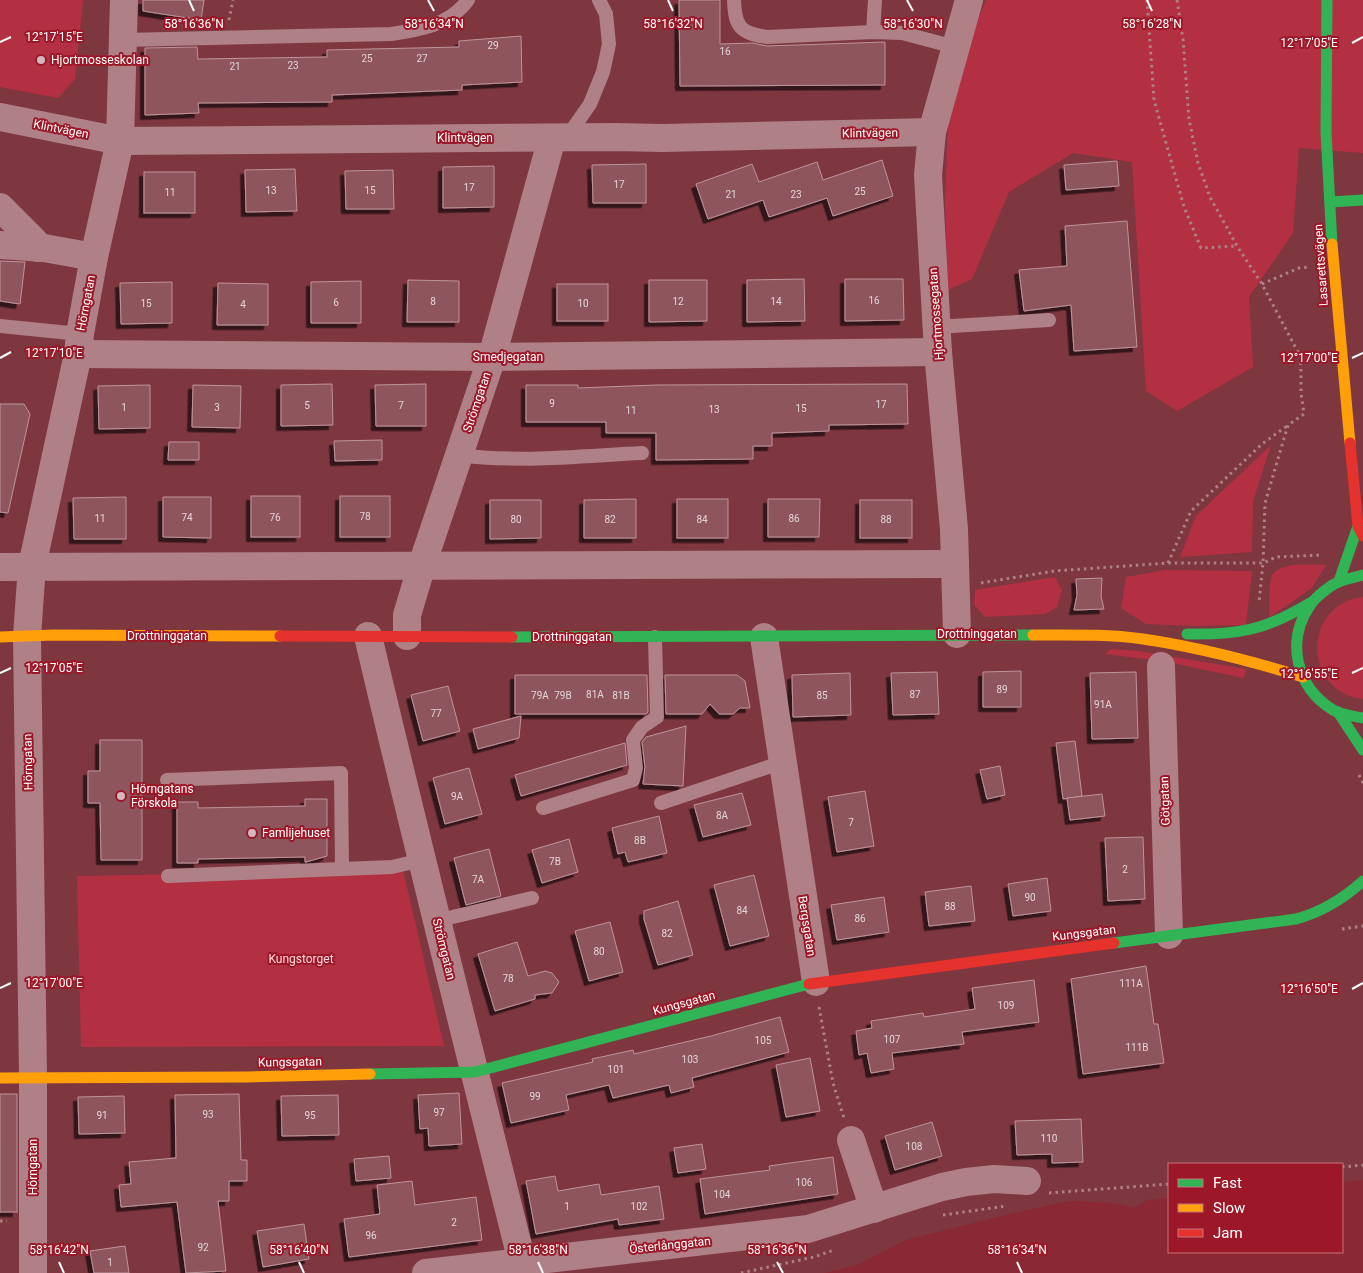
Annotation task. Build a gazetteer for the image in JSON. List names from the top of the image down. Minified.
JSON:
{"streets":{"street":["Klintvägen","Lasarettsvägen","Hörngatan","Hjortmossegatan","Smedjegatan","Strömgatan","Drottninggatan","Götgatan","Bergsgatan","Kungsgatan","Österlånggatan"]},"crossings":[["Klintvägen","Hörngatan"],["Klintvägen","Hjortmossegatan"],["Klintvägen","Strömgatan"],["Hörngatan","Smedjegatan"],["Hörngatan","Drottninggatan"],["Hörngatan","Kungsgatan"],["Hjortmossegatan","Smedjegatan"],["Hjortmossegatan","Drottninggatan"],["Smedjegatan","Strömgatan"],["Strömgatan","Drottninggatan"],["Strömgatan","Kungsgatan"],["Strömgatan","Österlånggatan"],["Drottninggatan","Bergsgatan"],["Götgatan","Kungsgatan"],["Bergsgatan","Kungsgatan"]],"parks":["Kungstorget"],"places":["Hjortmosseskolan","Hörngatans Förskola","Famlijehuset"],"house_numbers":["29","16","25","27","23","21","17","17","13","15","25","11","21","23","16","8","12","14","6","15","10","4","9","17","5","7","1","3","15","13","11","78","74","76","11","86","80","82","84","88","89","81A","87","79A","79B","81B","85","91A","77","9A","8A","7","8B","7B","2","7A","90","88","84","86","82","80","78","111A","109","107","105","111B","103","101","99","97","93","91","95","110","108","106","104","1","102","2","96","92","1"],"legend":["Fast","Slow","Jam"],"coordinates":["58°16'28\"N","58°16'36\"N","58°16'34\"N","58°16'32\"N","58°16'30\"N","12°17'15\"E","12°17'05\"E","12°17'10\"E","12°17'00\"E","12°16'55\"E","12°16'50\"E","58°16'42\"N","58°16'40\"N","58°16'38\"N"]}
